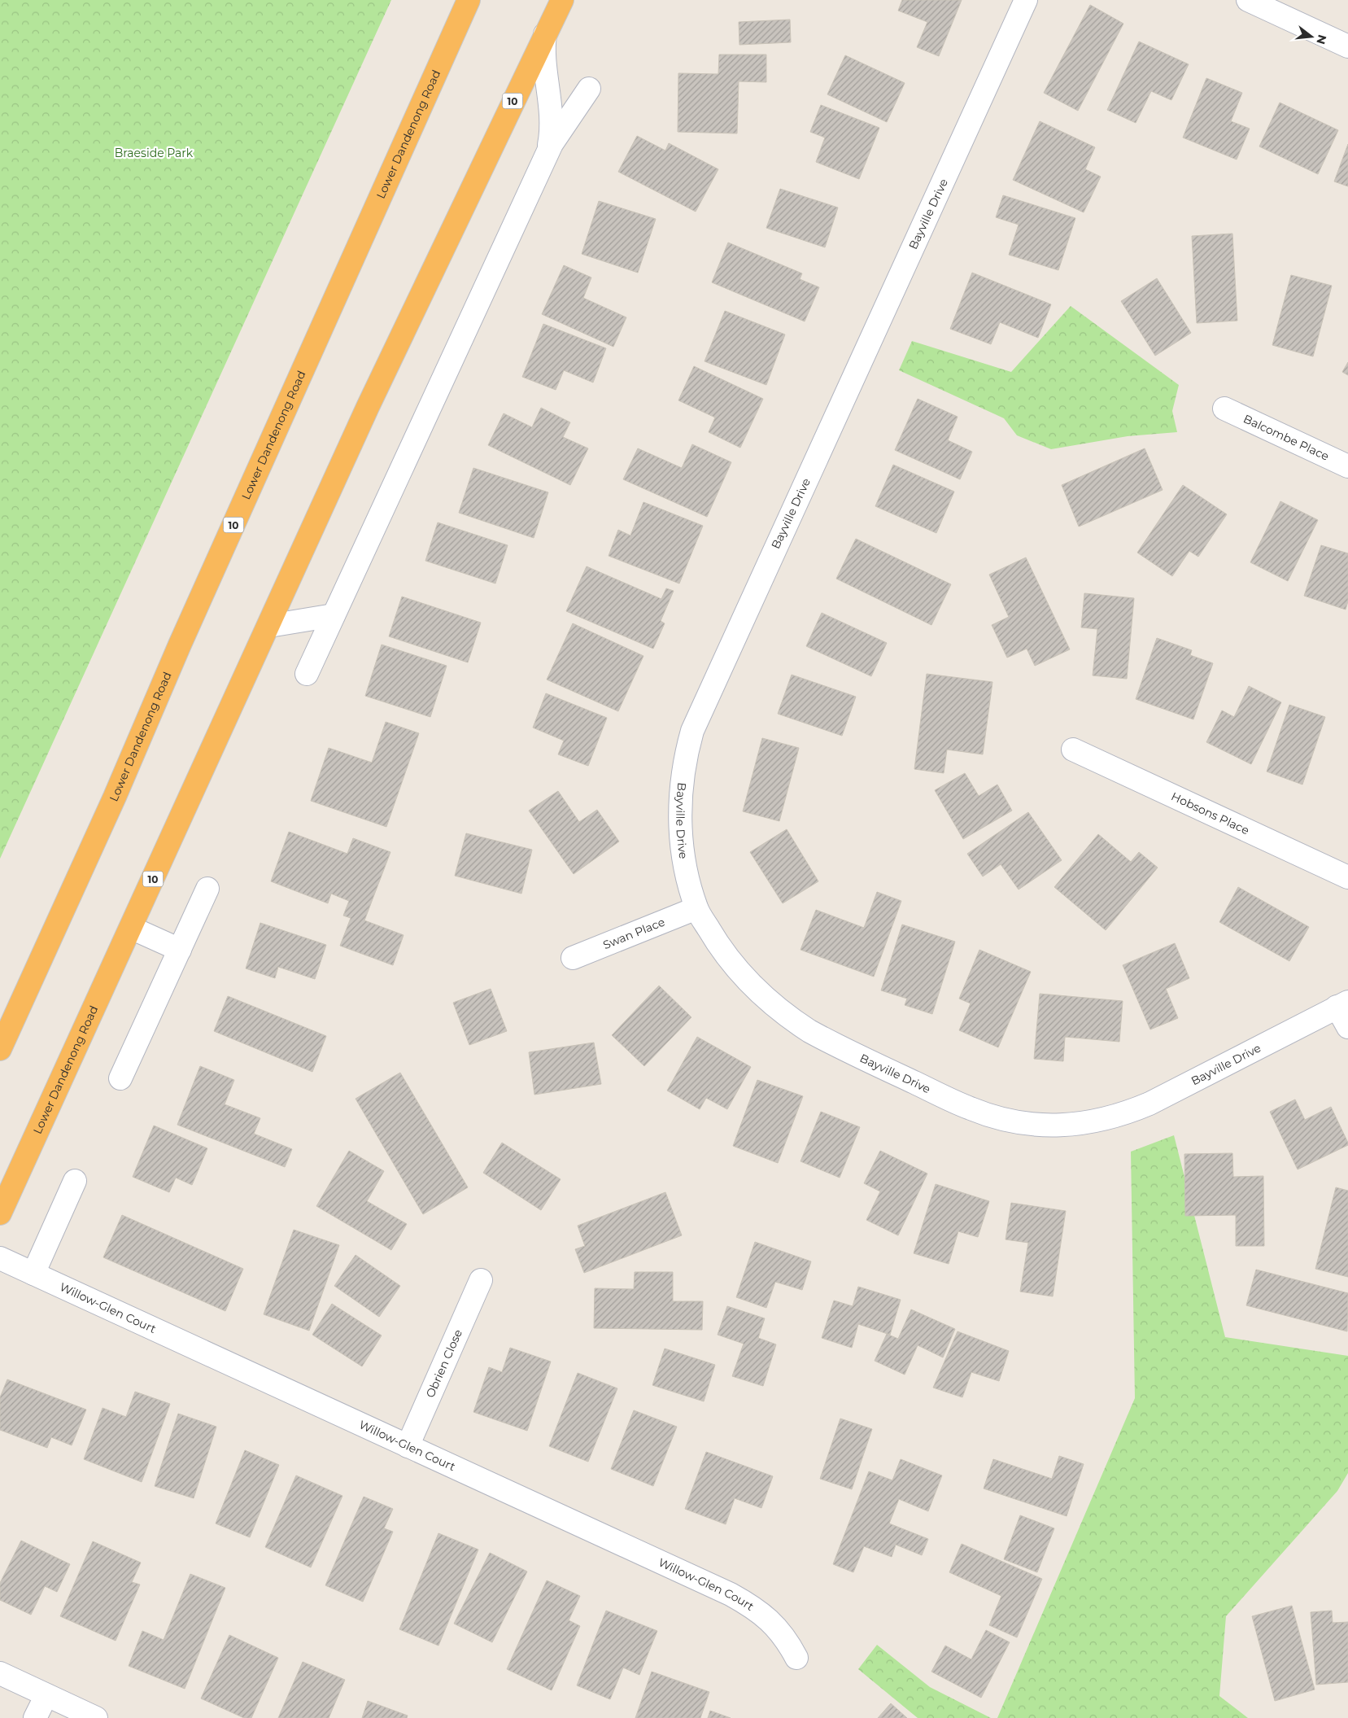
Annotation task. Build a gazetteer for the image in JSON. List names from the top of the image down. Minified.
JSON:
{"streets":{"highway":["10","Lower Dandenong Road"],"street":["Bayville Drive","Balcombe Place","Hobsons Place","Swan Place","Willow-Glen Court","Obrien Close"]},"crossings":[["Bayville Drive","Swan Place"],["Willow-Glen Court","Obrien Close"]],"parks":["Braeside Park"],"north":"right"}
